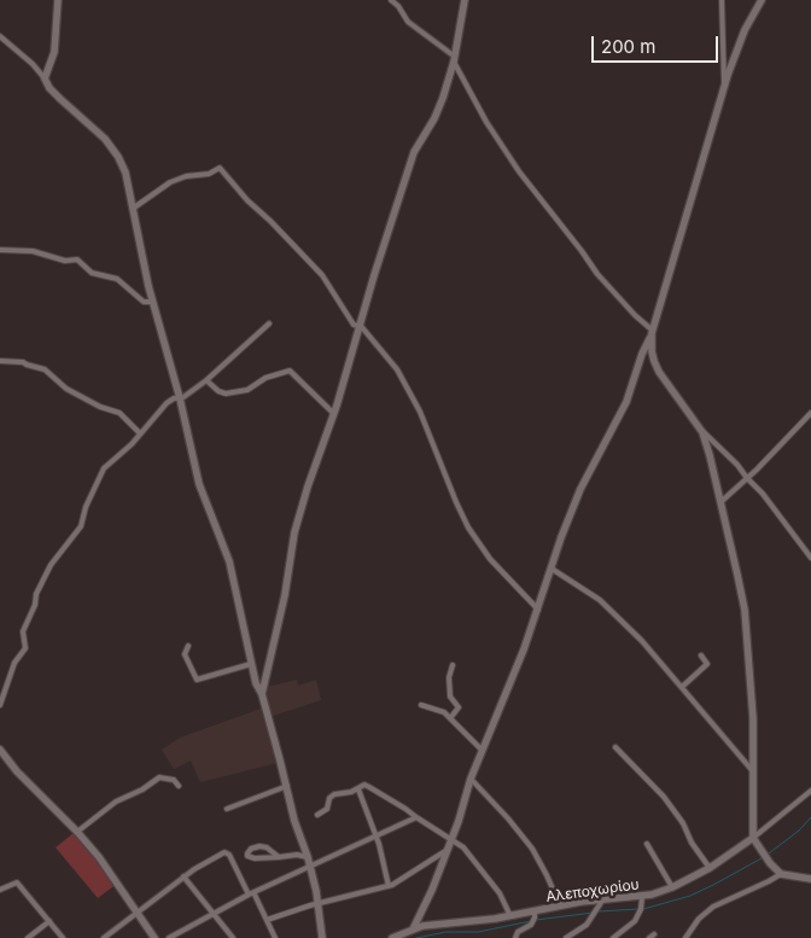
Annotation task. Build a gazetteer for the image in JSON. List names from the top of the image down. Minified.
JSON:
{"streets":{"street":["Αλεποχωρίου"]},"scale_bar":"200 m"}
